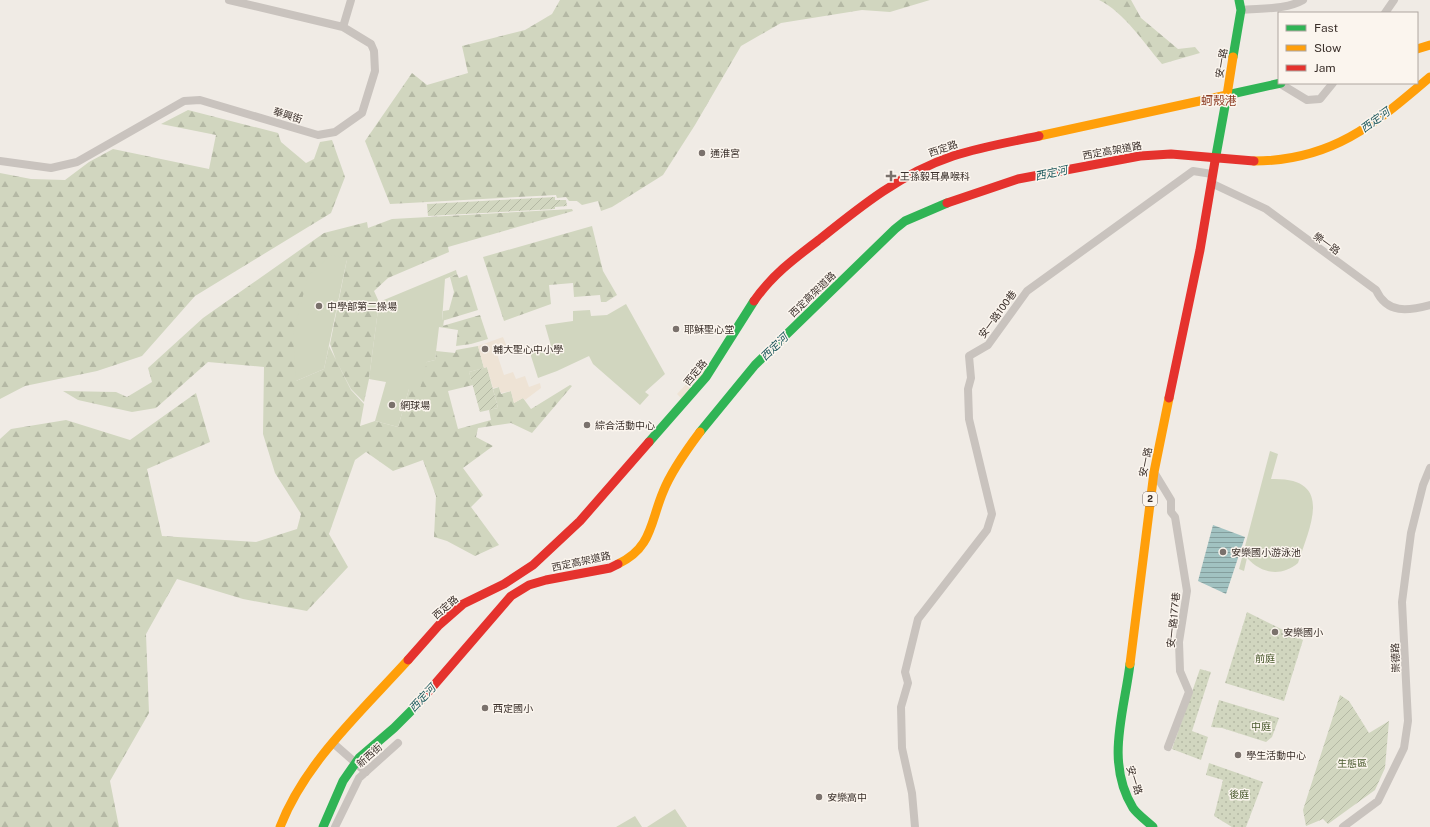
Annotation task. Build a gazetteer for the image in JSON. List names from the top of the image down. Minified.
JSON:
{"streets":{"street":["安一路","華興街","西定路","西定高架道路","樂一路","安一路100巷","2","安一路177巷","崇德路","新西街"]},"crossings":[["安一路","西定路"],["安一路","樂一路"],["安一路","安一路100巷"],["安一路","安一路177巷"],["樂一路","安一路100巷"]],"districts":["蚵殼港"],"water":["西定河"],"parks":["前庭","中庭","生態區","後庭"],"places":{"other":["通淮宮","中學部第二操場","耶穌聖心堂","輔大聖心中小學","網球場","綜合活動中心","安樂國小游泳池","安樂國小","西定國小","學生活動中心","安樂高中"],"health":["王孫毅耳鼻喉科"]},"legend":["Fast","Slow","Jam"]}
